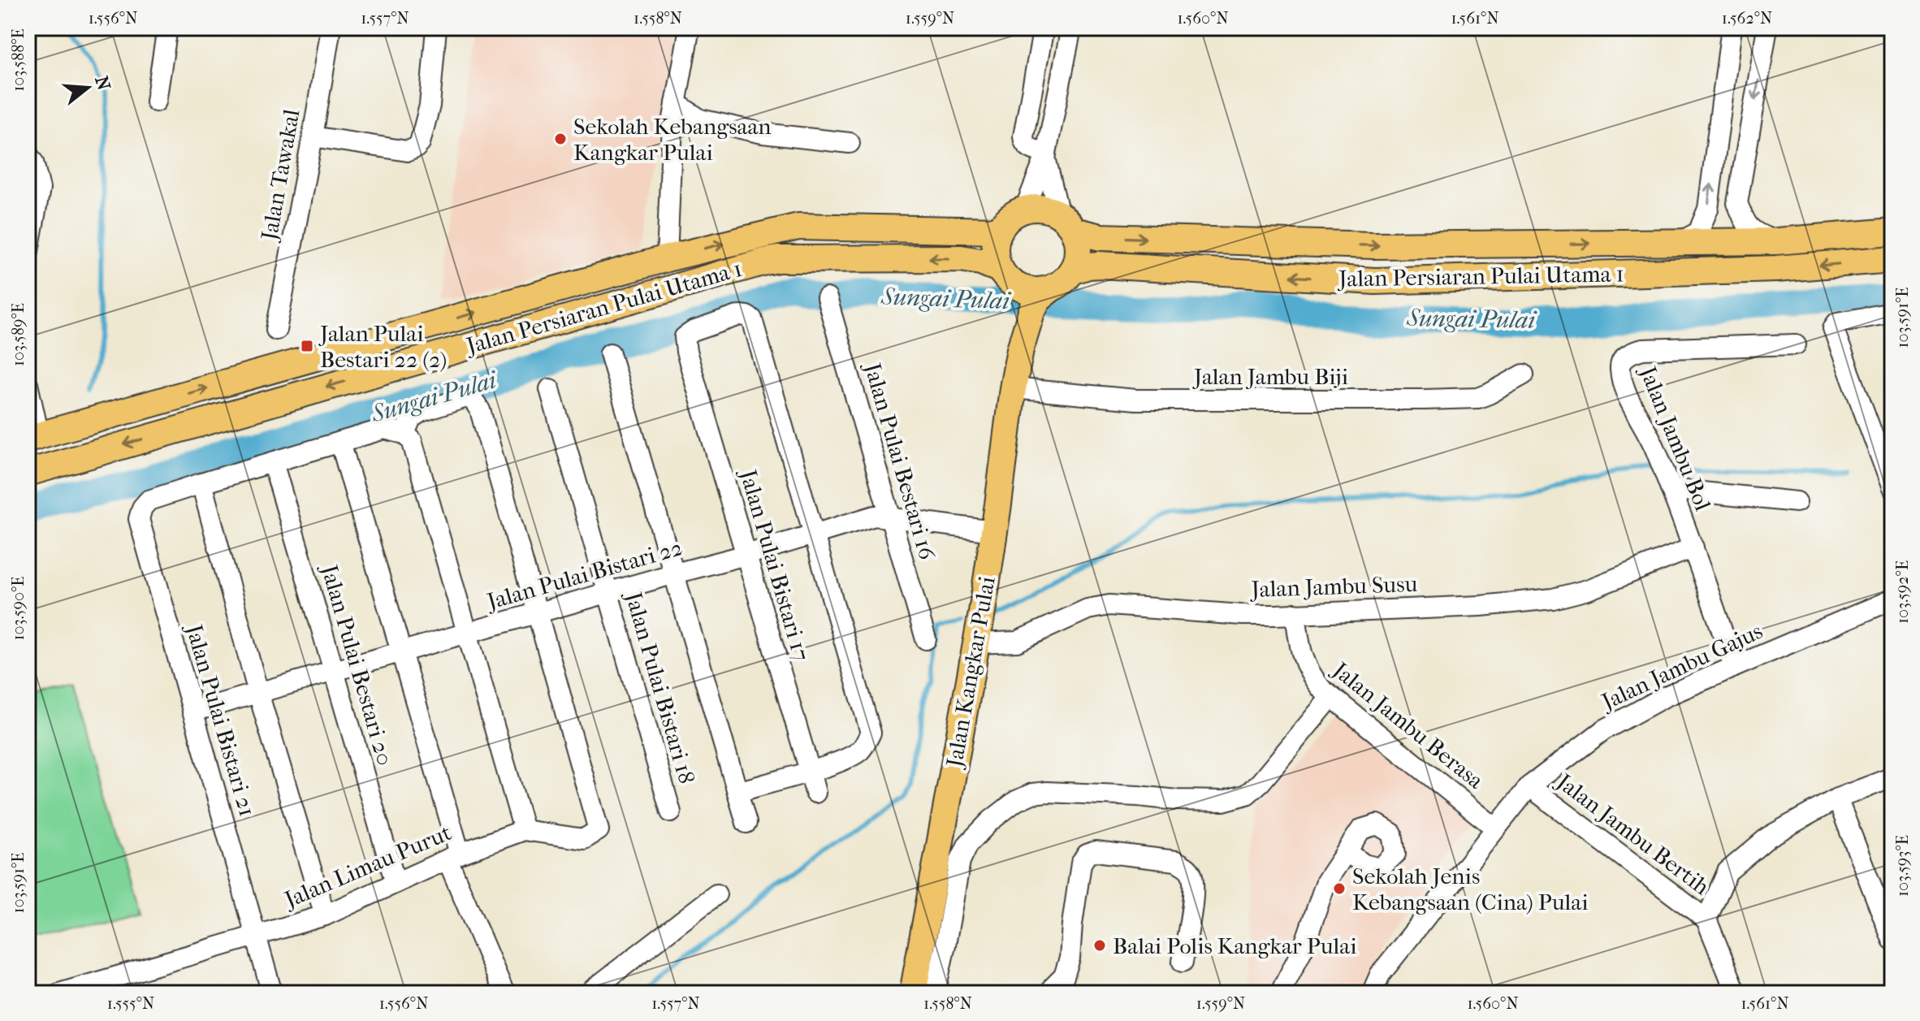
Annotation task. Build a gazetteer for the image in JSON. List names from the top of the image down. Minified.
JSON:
{"streets":{"main road":["Jalan Persiaran Pulai Utama 1","Jalan Kangkar Pulai"],"street":["Jalan Tawakal","Jalan Jambu Biji","Jalan Jambu Bol","Jalan Pulai Bestari 16","Jalan Pulai Bistari 17","Jalan Pulai Bistari 22","Jalan Jambu Susu","Jalan Pulai Bestari 20","Jalan Jambu Gajus","Jalan Pulai Bistari 18","Jalan Pulai Bistari 21","Jalan Jambu Berasa","Jalan Jambu Bertih","Jalan Limau Purut"]},"crossings":[["Jalan Persiaran Pulai Utama 1","Jalan Kangkar Pulai"],["Jalan Jambu Biji","Jalan Kangkar Pulai"],["Jalan Jambu Bol","Jalan Jambu Susu"],["Jalan Jambu Bol","Jalan Jambu Gajus"],["Jalan Pulai Bestari 16","Jalan Pulai Bistari 22"],["Jalan Pulai Bistari 17","Jalan Pulai Bistari 22"],["Jalan Pulai Bistari 22","Jalan Pulai Bestari 20"],["Jalan Pulai Bistari 22","Jalan Kangkar Pulai"],["Jalan Pulai Bistari 22","Jalan Pulai Bistari 18"],["Jalan Pulai Bistari 22","Jalan Pulai Bistari 21"],["Jalan Pulai Bistari 22","Jalan Limau Purut"],["Jalan Jambu Susu","Jalan Kangkar Pulai"],["Jalan Jambu Susu","Jalan Jambu Berasa"],["Jalan Pulai Bestari 20","Jalan Limau Purut"],["Jalan Jambu Gajus","Jalan Jambu Berasa"],["Jalan Jambu Gajus","Jalan Jambu Bertih"],["Jalan Pulai Bistari 21","Jalan Limau Purut"]],"water":["Sungai Pulai"],"places":{"other":["Sekolah Kebangsaan Kangkar Pulai","Sekolah Jenis Kebangsaan (Cina) Pulai","Balai Polis Kangkar Pulai"],"transit":["Jalan Pulai Bestari 22 (2)"]},"north":"right","coordinates":["1.556°N","1.557°N","1.558°N","1.559°N","1.560°N","1.561°N","1.562°N","103.588°E","103.591°E","103.589°E","103.592°E","103.590°E","103.593°E","1.555°N"]}
